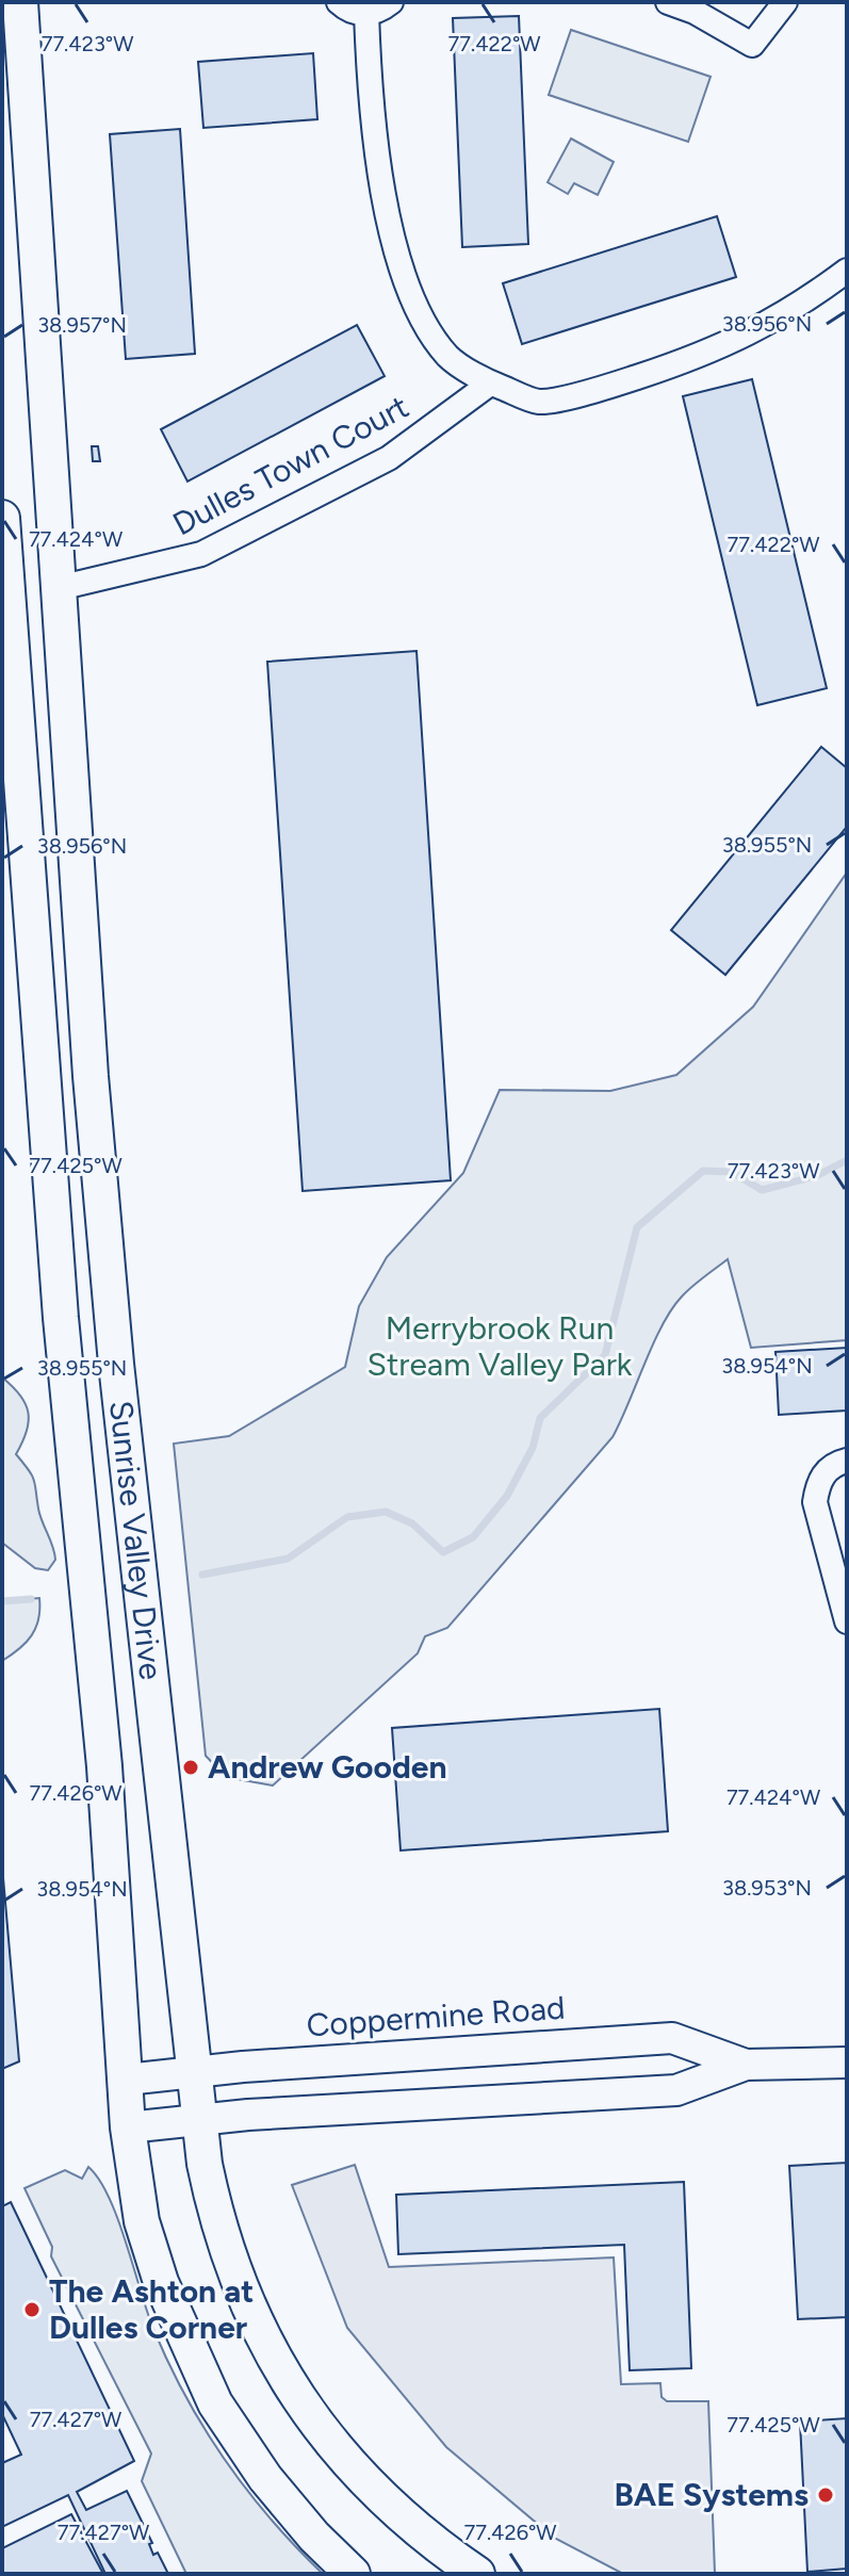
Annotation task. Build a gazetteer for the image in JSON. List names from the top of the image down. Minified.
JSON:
{"streets":{"main road":["Sunrise Valley Drive"],"street":["Dulles Town Court","Coppermine Road"]},"crossings":[["Dulles Town Court","Sunrise Valley Drive"],["Sunrise Valley Drive","Coppermine Road"]],"parks":["Merrybrook Run Stream Valley Park"],"places":["Andrew Gooden","The Ashton at Dulles Corner","BAE Systems"],"coordinates":["77.423°W","77.422°W","38.956°N","38.957°N","77.424°W","38.955°N","77.425°W","38.954°N","77.426°W","38.953°N","77.427°W"]}
